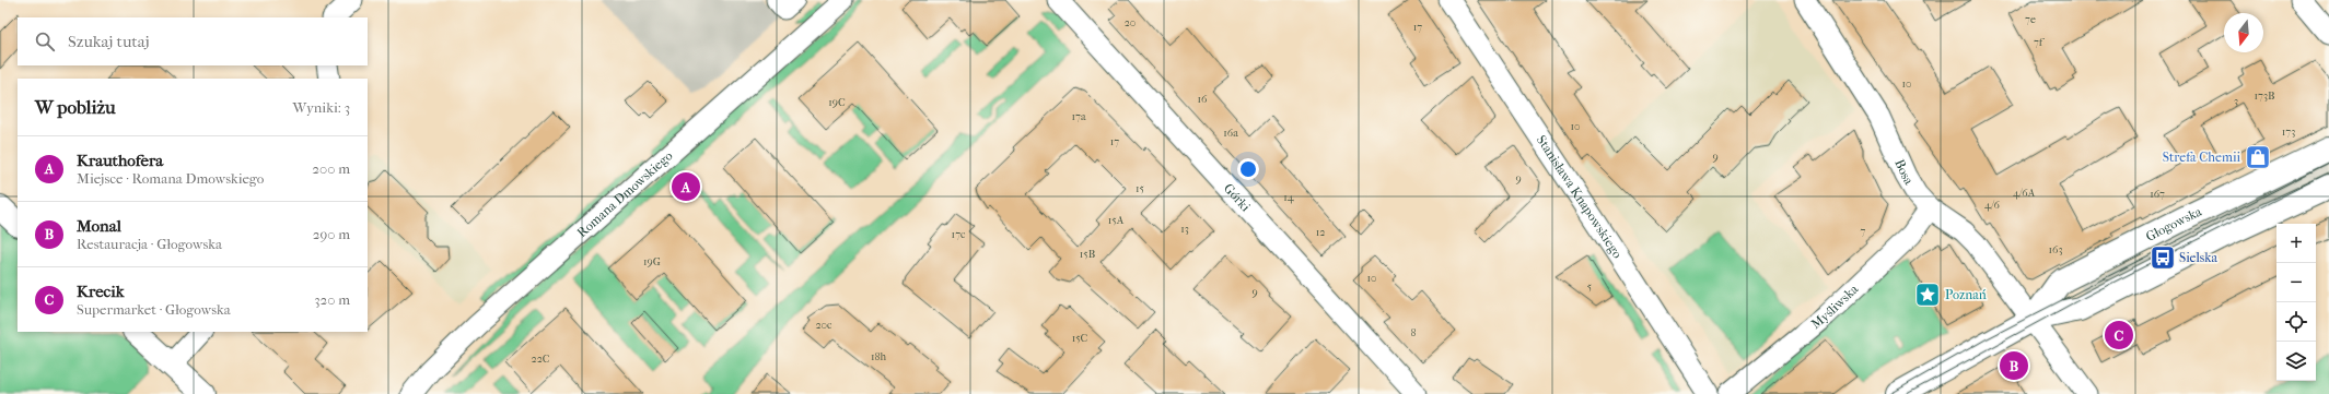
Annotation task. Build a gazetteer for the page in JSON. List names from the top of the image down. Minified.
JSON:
{"streets":{"street":["Bosa","Romana Dmowskiego","Stanisława Knapowskiego","Górki","Głogowska","Myśliwska"]},"crossings":[["Bosa","Głogowska"],["Bosa","Myśliwska"]],"places":{"shop":["Strefa Chemii"],"bus stop":["Sielska"],"place":["Poznań"]},"house_numbers":["7e","20","17","7f","10","173B","16","3","19C","17a","10","173","16a","17","9","9","15","4/6A","167","14","4/6","15A","13","7","12","17c","163","15B","19G","10","5","9","20c","8","15C","18h","22C"],"north":"bottom","page":{"search":"Szukaj tutaj","heading":["W pobliżu","Wyniki: 3"],"list":[{"mark":"A","name":"Krauthofera","note":"Miejsce · Romana Dmowskiego","value":"200 m"},{"mark":"B","name":"Monal","note":"Restauracja · Głogowska","value":"290 m"},{"mark":"C","name":"Krecik","note":"Supermarket · Głogowska","value":"320 m"}],"pins":["A","C","B"],"map_buttons":["+","−"]}}
